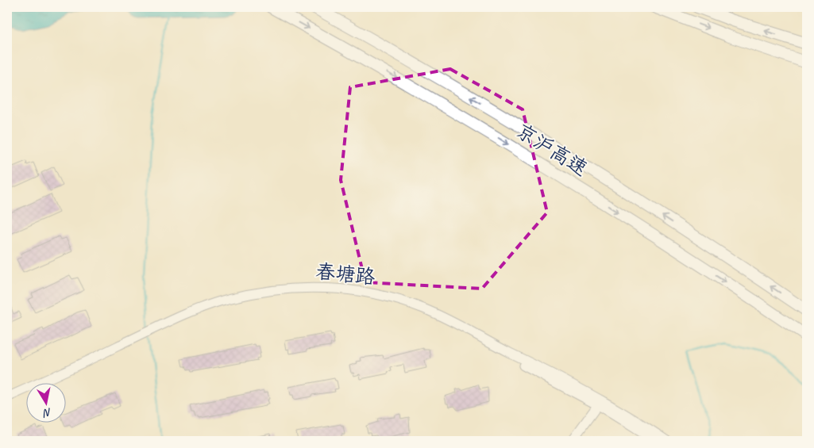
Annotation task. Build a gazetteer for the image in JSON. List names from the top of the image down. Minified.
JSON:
{"streets":{"highway":["京沪高速"],"street":["春塘路"]},"north":"bottom"}
